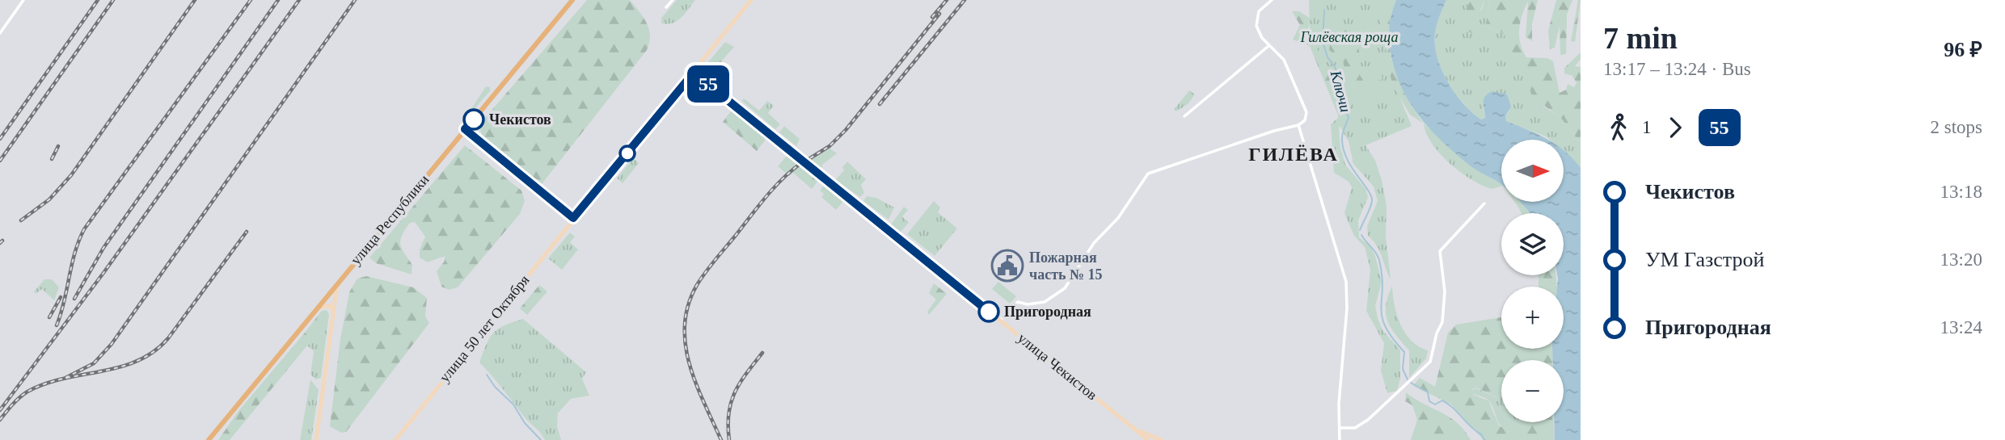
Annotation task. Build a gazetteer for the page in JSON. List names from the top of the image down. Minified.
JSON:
{"streets":{"main road":["улица Республики","улица 50 лет Октября","улица Чекистов"]},"crossings":[["улица 50 лет Октября","улица Чекистов"]],"districts":["ГИЛЁВА"],"water":["Ключи"],"parks":["Гилёвская роща"],"places":{"other":["Чекистов","Пригородная"],"public building":["Пожарная часть № 15"]},"lines":["bus line 55"],"north":"right","page":{"on_map":"55","heading":["7 min","13:17 – 13:24 · Bus","96 ₽"],"legs":["1","55","2 stops"],"map_buttons":["+","−"],"list":[{"name":"Чекистов","value":"13:18"},{"name":"УМ Газстрой","value":"13:20"},{"name":"Пригородная","value":"13:24"}]}}
